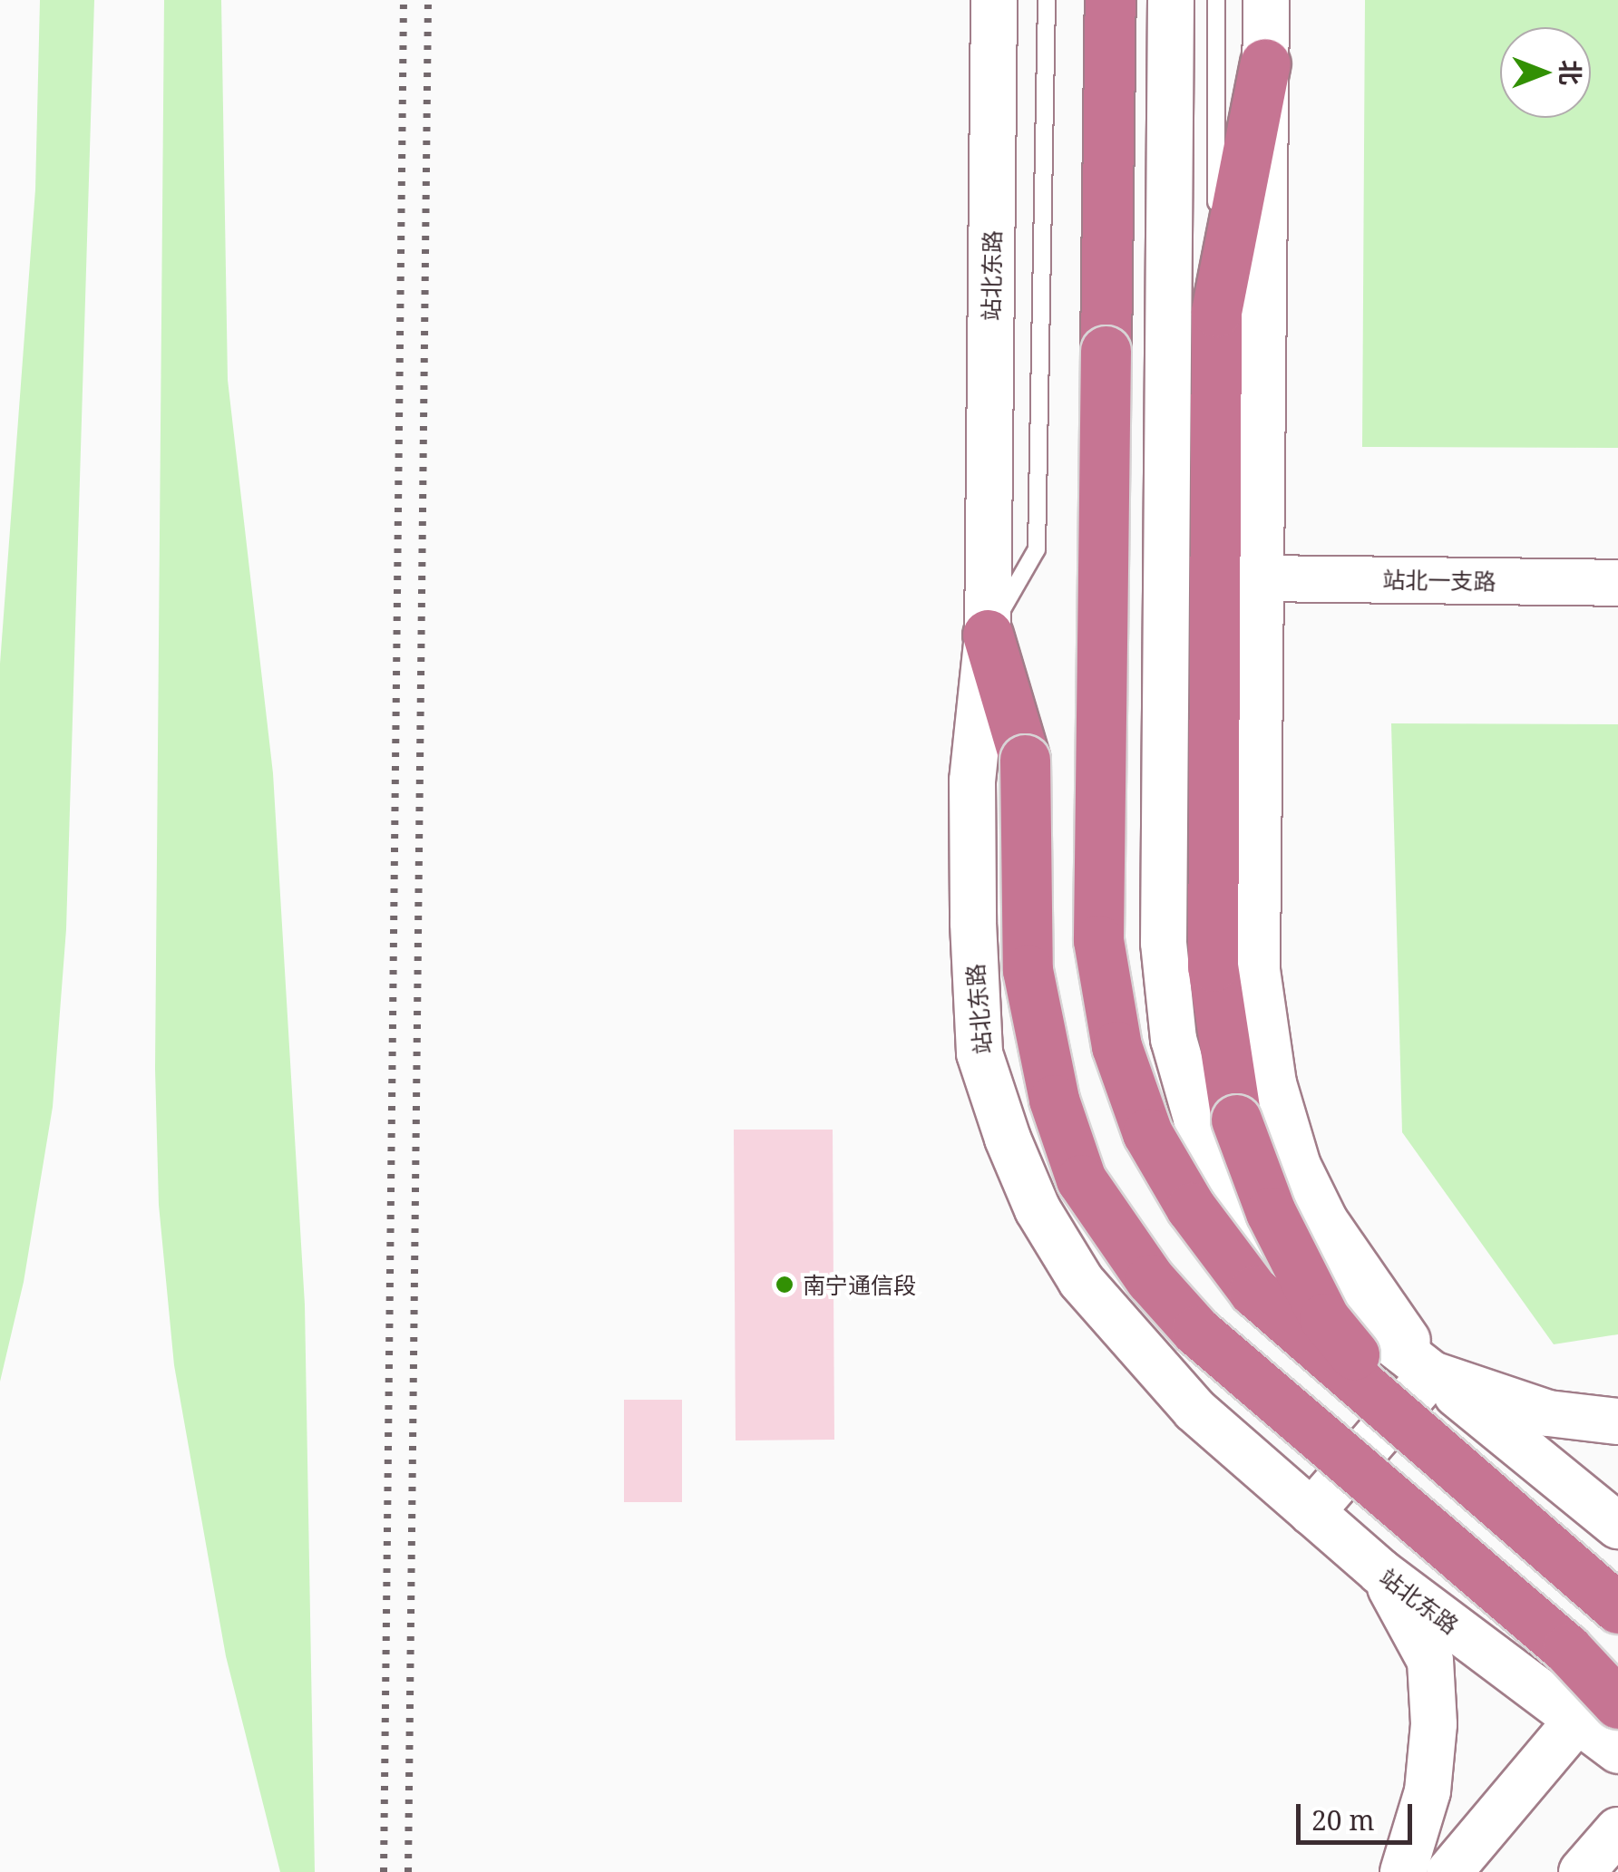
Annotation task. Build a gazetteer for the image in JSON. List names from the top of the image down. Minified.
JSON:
{"streets":{"street":["站北东路","站北一支路"]},"places":["南宁通信段"],"scale_bar":"20 m","north":"right"}
